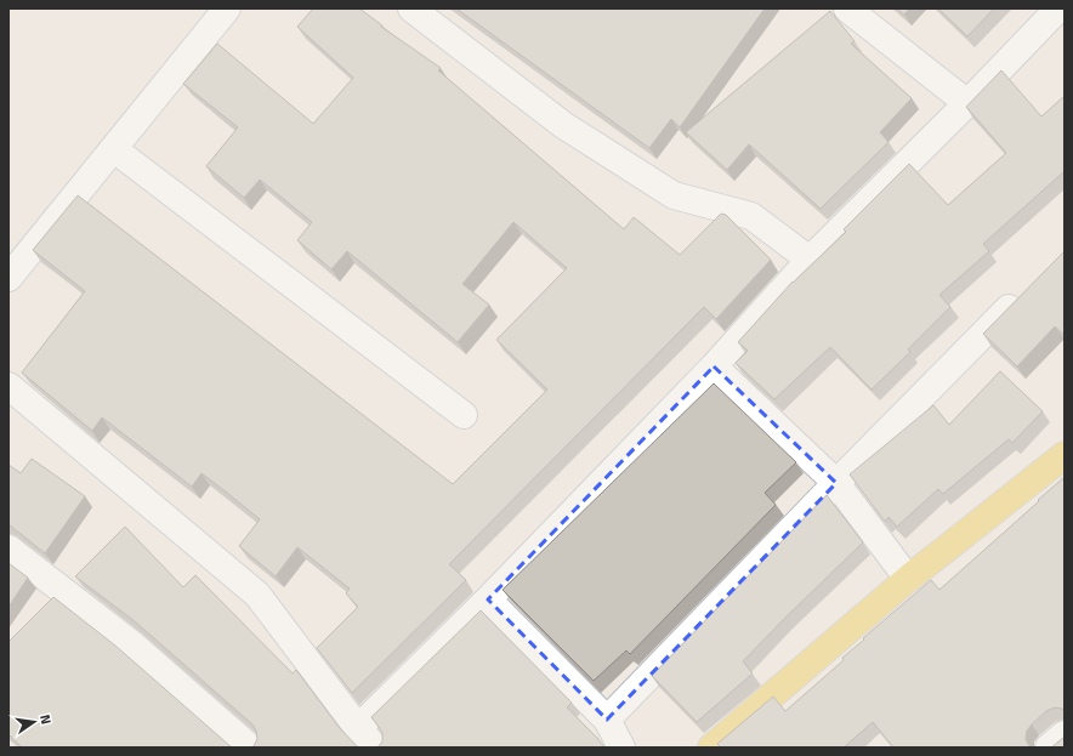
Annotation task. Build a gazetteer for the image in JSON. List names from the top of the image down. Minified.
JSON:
{"north":"right"}
